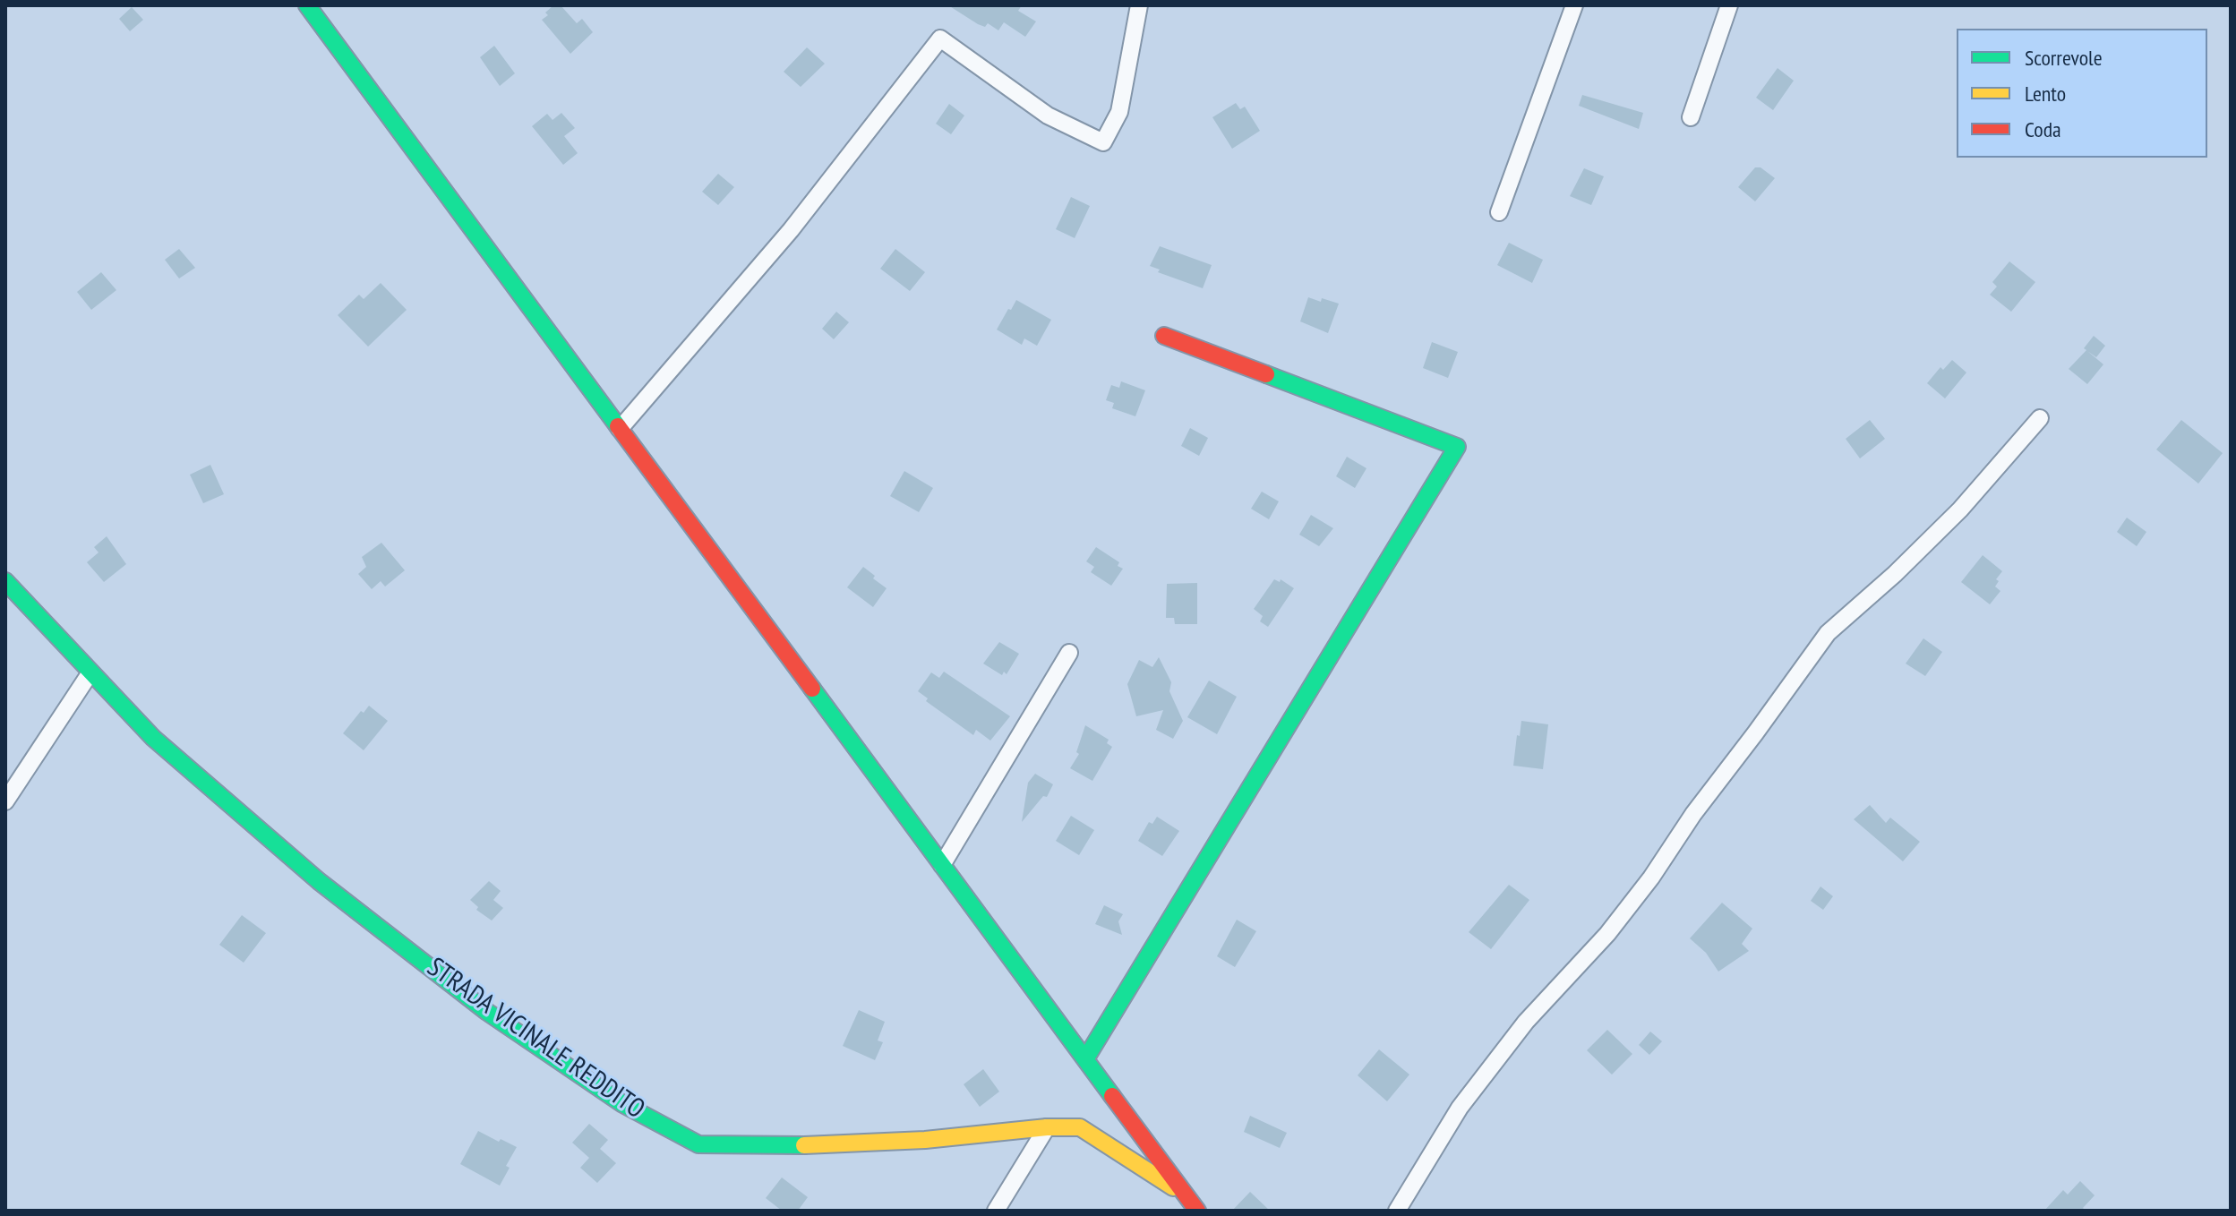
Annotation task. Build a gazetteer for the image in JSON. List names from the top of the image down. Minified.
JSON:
{"streets":{"street":["STRADA VICINALE REDDITO"]},"legend":["Scorrevole","Lento","Coda"]}
